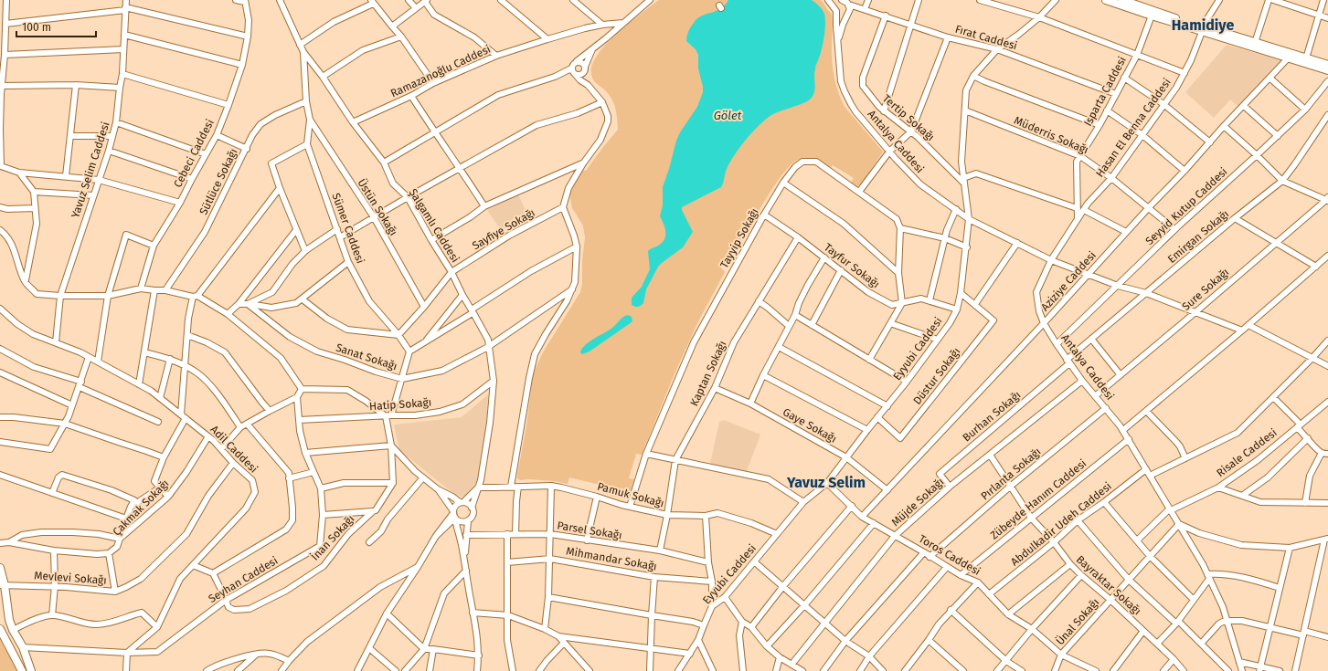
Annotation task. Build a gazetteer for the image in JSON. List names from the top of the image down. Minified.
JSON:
{"streets":{"street":["Fırat Caddesi","Ramazanoğlu Caddesi","Isparta Caddesi","Tertip Sokağı","Hasan El Benna Caddesi","Müderris Sokağı","Antalya Caddesi","Cebeci Caddesi","Yavuz Selim Caddesi","Sütlüce Sokağı","Seyyid Kutup Caddesi","Üstün Sokağı","Şalgamlı Caddesi","Sümer Caddesi","Sayfiye Sokağı","Emirgan Sokağı","Tayyip Sokağı","Tayfur Sokağı","Aziziye Caddesi","Sure Sokağı","Eyyubi Caddesi","Sanat Sokağı","Kaptan Sokağı","Düstur Sokağı","Hatip Sokağı","Burhan Sokağı","Gaye Sokağı","Adil Caddesi","Risale Caddesi","Pırlanta Sokağı","Pamuk Sokağı","Zübeyde Hanım Caddesi","Müjde Sokağı","Çakmak Sokağı","Abdulkadir Udeh Caddesi","Parsel Sokağı","İnan Sokağı","Toros Caddesi","Mihmandar Sokağı","Mevlevi Sokağı","Seyhan Caddesi","Bayraktar Sokağı","Ünal Sokağı"]},"crossings":[["Fırat Caddesi","Isparta Caddesi"],["Fırat Caddesi","Tertip Sokağı"],["Fırat Caddesi","Antalya Caddesi"],["Fırat Caddesi","Eyyubi Caddesi"],["Ramazanoğlu Caddesi","Şalgamlı Caddesi"],["Isparta Caddesi","Hasan El Benna Caddesi"],["Isparta Caddesi","Müderris Sokağı"],["Tertip Sokağı","Eyyubi Caddesi"],["Hasan El Benna Caddesi","Müderris Sokağı"],["Hasan El Benna Caddesi","Antalya Caddesi"],["Müderris Sokağı","Seyyid Kutup Caddesi"],["Müderris Sokağı","Aziziye Caddesi"],["Müderris Sokağı","Eyyubi Caddesi"],["Antalya Caddesi","Seyyid Kutup Caddesi"],["Antalya Caddesi","Emirgan Sokağı"],["Antalya Caddesi","Aziziye Caddesi"],["Antalya Caddesi","Sure Sokağı"],["Antalya Caddesi","Eyyubi Caddesi"],["Antalya Caddesi","Burhan Sokağı"],["Antalya Caddesi","Risale Caddesi"],["Antalya Caddesi","Pırlanta Sokağı"],["Antalya Caddesi","Zübeyde Hanım Caddesi"],["Antalya Caddesi","Müjde Sokağı"],["Antalya Caddesi","Abdulkadir Udeh Caddesi"],["Antalya Caddesi","Ünal Sokağı"],["Yavuz Selim Caddesi","Adil Caddesi"],["Sütlüce Sokağı","Sümer Caddesi"],["Üstün Sokağı","Sümer Caddesi"],["Üstün Sokağı","Sayfiye Sokağı"],["Şalgamlı Caddesi","Sümer Caddesi"],["Şalgamlı Caddesi","Sayfiye Sokağı"],["Şalgamlı Caddesi","Sanat Sokağı"],["Şalgamlı Caddesi","Hatip Sokağı"],["Şalgamlı Caddesi","Pamuk Sokağı"],["Sümer Caddesi","Sayfiye Sokağı"],["Emirgan Sokağı","Burhan Sokağı"],["Tayyip Sokağı","Tayfur Sokağı"],["Tayyip Sokağı","Pamuk Sokağı"],["Tayfur Sokağı","Eyyubi Caddesi"],["Tayfur Sokağı","Kaptan Sokağı"],["Aziziye Caddesi","Gaye Sokağı"],["Aziziye Caddesi","Toros Caddesi"],["Eyyubi Caddesi","Düstur Sokağı"],["Eyyubi Caddesi","Gaye Sokağı"],["Eyyubi Caddesi","Pamuk Sokağı"],["Eyyubi Caddesi","Toros Caddesi"],["Kaptan Sokağı","Gaye Sokağı"],["Kaptan Sokağı","Pamuk Sokağı"],["Kaptan Sokağı","Parsel Sokağı"],["Hatip Sokağı","Seyhan Caddesi"],["Burhan Sokağı","Müjde Sokağı"],["Adil Caddesi","Çakmak Sokağı"],["Adil Caddesi","Mevlevi Sokağı"],["Adil Caddesi","Seyhan Caddesi"],["Pırlanta Sokağı","Toros Caddesi"],["Pırlanta Sokağı","Bayraktar Sokağı"],["Zübeyde Hanım Caddesi","Toros Caddesi"],["Zübeyde Hanım Caddesi","Bayraktar Sokağı"],["Müjde Sokağı","Toros Caddesi"],["Müjde Sokağı","Bayraktar Sokağı"],["Abdulkadir Udeh Caddesi","Toros Caddesi"],["Abdulkadir Udeh Caddesi","Bayraktar Sokağı"],["İnan Sokağı","Seyhan Caddesi"],["Toros Caddesi","Ünal Sokağı"],["Bayraktar Sokağı","Ünal Sokağı"]],"districts":["Hamidiye","Yavuz Selim"],"water":["Gölet"],"scale_bar":"100 m"}
